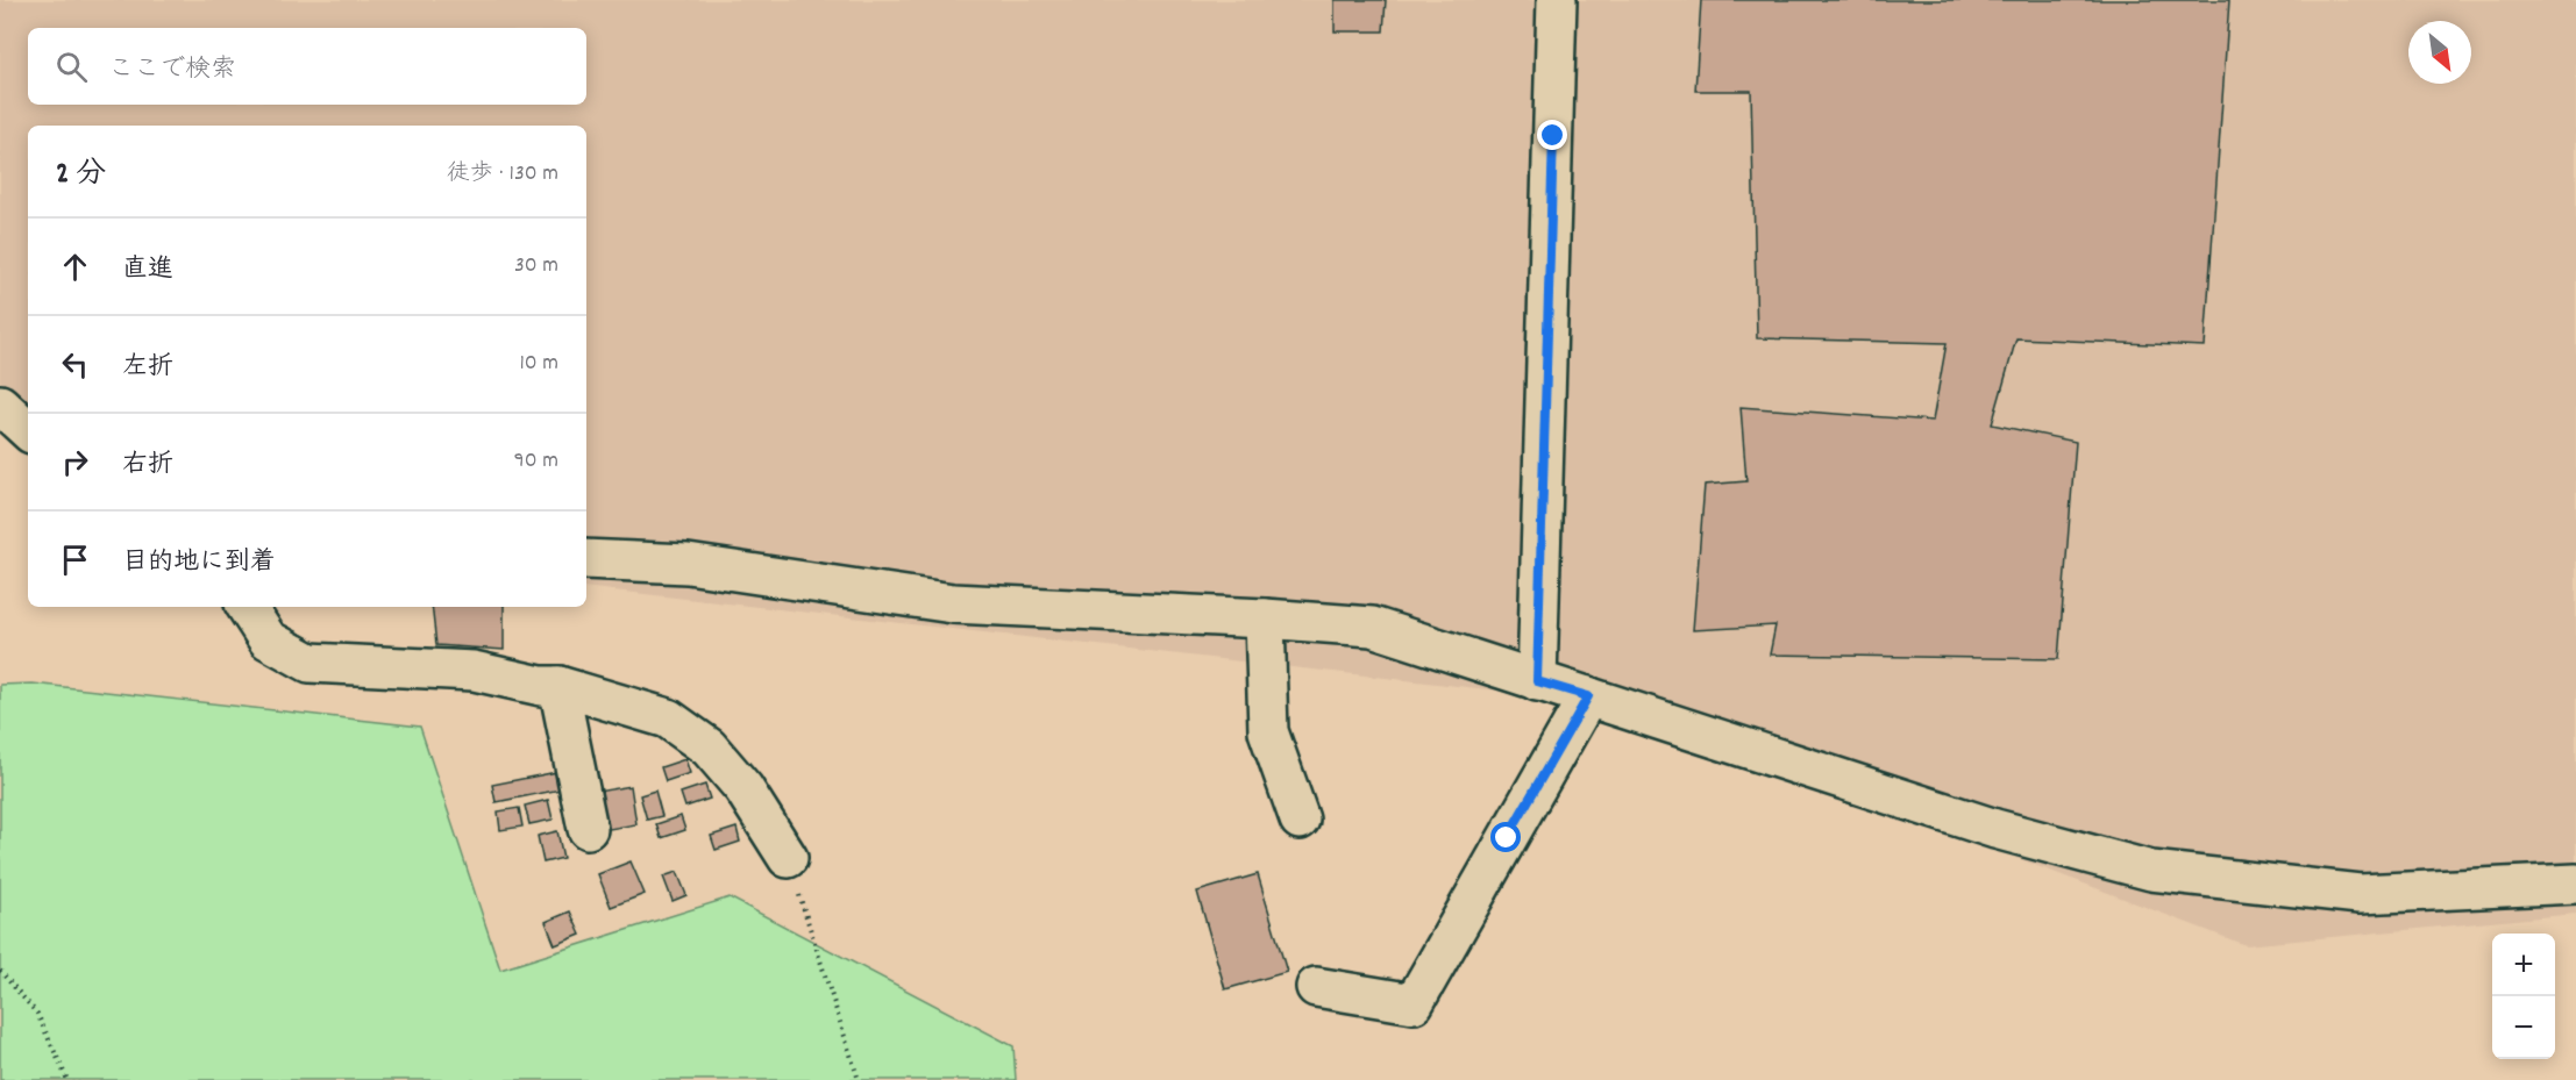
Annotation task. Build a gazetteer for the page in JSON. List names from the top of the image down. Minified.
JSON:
{"north":"bottom right","page":{"search":"ここで検索","heading":["2 分","徒歩 · 130 m"],"list":[["直進","30 m"],["左折","10 m"],["右折","90 m"],"目的地に到着"],"map_buttons":["+","−"]}}
